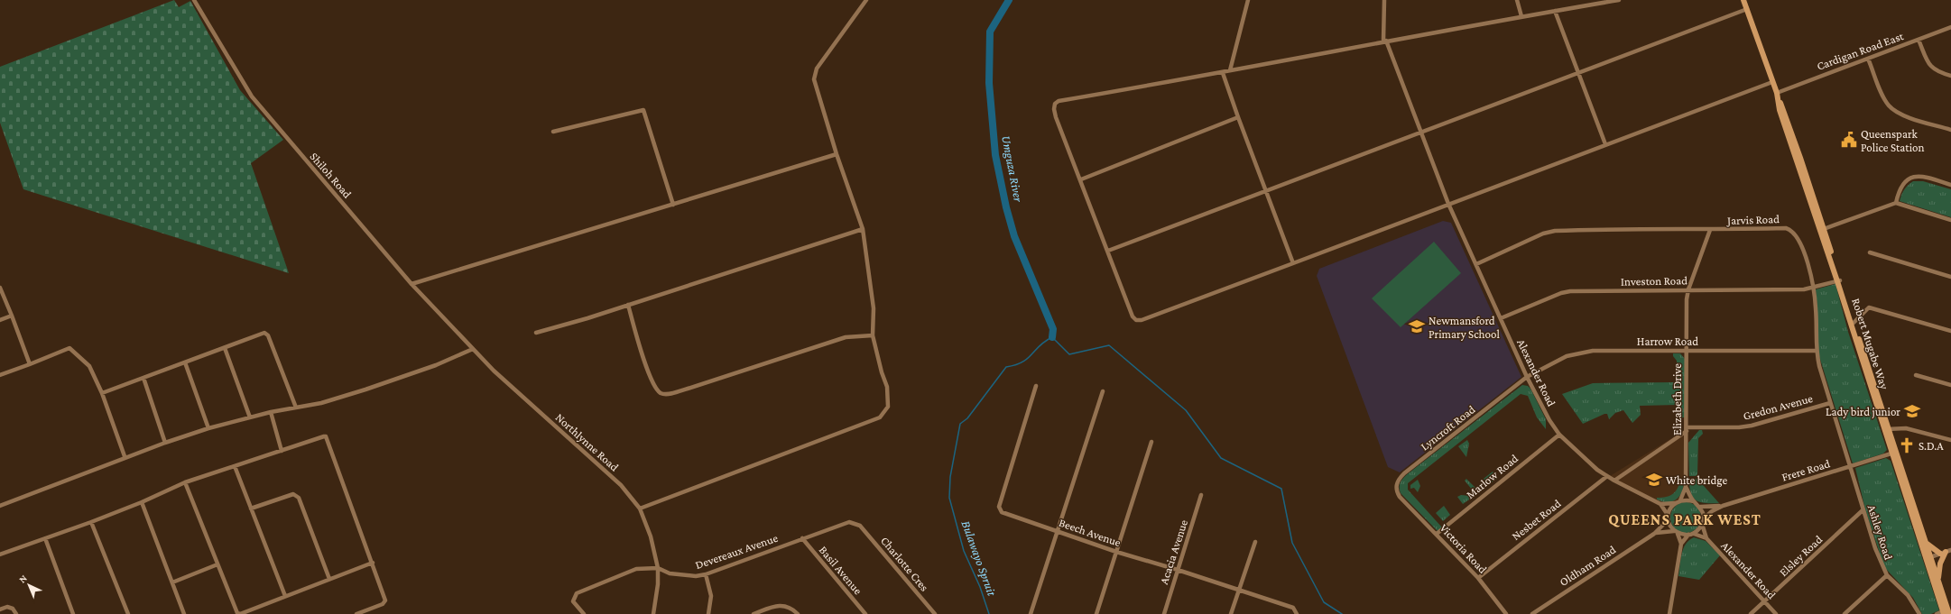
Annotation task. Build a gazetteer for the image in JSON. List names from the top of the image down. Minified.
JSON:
{"streets":{"main road":["Robert Mugabe Way"],"street":["Cardigan Road East","Shiloh Road","Jarvis Road","Investon Road","Harrow Road","Alexander Road","Elizabeth Drive","Gredon Avenue","Lyncroft Road","Northlynne Road","Frere Road","Marlow Road","Nesbet Road","Beech Avenue","Ashley Road","Victoria Road","Devereaux Avenue","Acacia Avenue","Elsley Road","Charlotte Cres","Oldham Road","Basil Avenue"]},"crossings":[["Cardigan Road East","Robert Mugabe Way"],["Shiloh Road","Northlynne Road"],["Jarvis Road","Investon Road"],["Jarvis Road","Harrow Road"],["Jarvis Road","Alexander Road"],["Jarvis Road","Elizabeth Drive"],["Jarvis Road","Gredon Avenue"],["Jarvis Road","Frere Road"],["Jarvis Road","Ashley Road"],["Investon Road","Robert Mugabe Way"],["Investon Road","Alexander Road"],["Investon Road","Elizabeth Drive"],["Harrow Road","Alexander Road"],["Harrow Road","Elizabeth Drive"],["Harrow Road","Lyncroft Road"],["Robert Mugabe Way","Frere Road"],["Alexander Road","Elizabeth Drive"],["Alexander Road","Lyncroft Road"],["Alexander Road","Frere Road"],["Alexander Road","Marlow Road"],["Alexander Road","Nesbet Road"],["Alexander Road","Elsley Road"],["Alexander Road","Oldham Road"],["Elizabeth Drive","Gredon Avenue"],["Elizabeth Drive","Frere Road"],["Elizabeth Drive","Oldham Road"],["Lyncroft Road","Victoria Road"],["Northlynne Road","Devereaux Avenue"],["Frere Road","Ashley Road"],["Frere Road","Oldham Road"],["Marlow Road","Victoria Road"],["Nesbet Road","Victoria Road"],["Beech Avenue","Acacia Avenue"],["Ashley Road","Elsley Road"],["Devereaux Avenue","Charlotte Cres"],["Devereaux Avenue","Basil Avenue"]],"districts":["QUEENS PARK WEST"],"water":["Umguza River","Bulawayo Spruit"],"places":{"public building":["Queenspark Police Station"],"school or university":["Newmansford Primary School","Lady bird junior","White bridge"],"church":["S.D.A"]},"north":"top left"}
